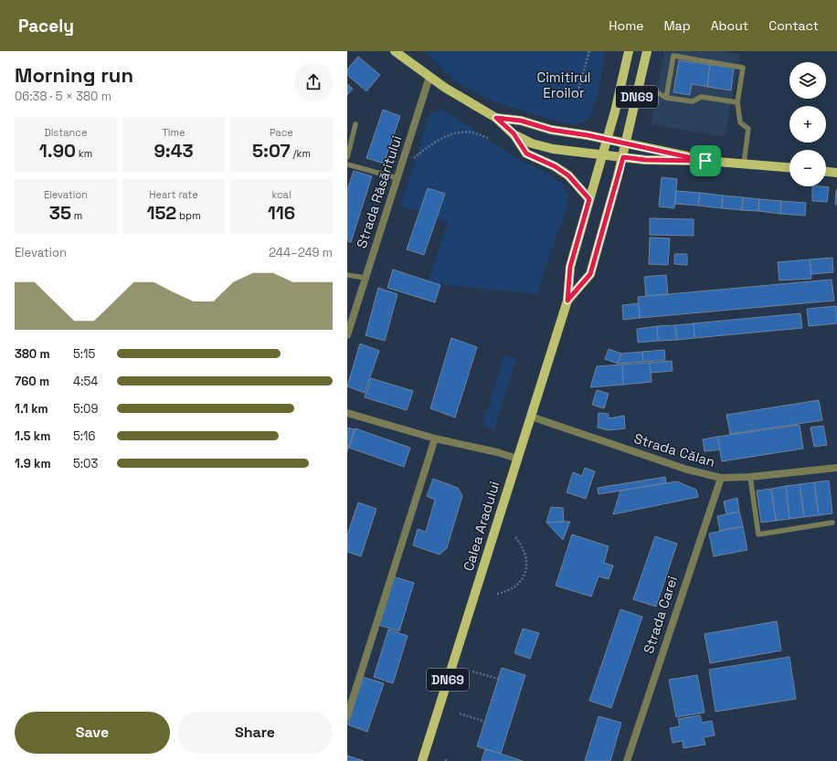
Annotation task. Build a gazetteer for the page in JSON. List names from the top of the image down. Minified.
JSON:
{"streets":{"main road":["DN69","Calea Aradului"],"street":["Strada Răsăritului","Strada Călan","Strada Carei"]},"crossings":[["Strada Călan","Calea Aradului"],["Strada Călan","Strada Carei"]],"parks":["Cimitirul Eroilor"],"page":{"header":"Pacely","nav":["Home","Map","About","Contact"],"heading":["Morning run","06:38 · 5 × 380 m"],"map_buttons":["+","−"],"stats":[["Distance","1.90 km"],["Time","9:43"],["Pace","5:07 /km"],["Elevation","35 m"],["Heart rate","152 bpm"],["kcal","116"]],"chart":["Elevation","244–249 m"],"list":[{"name":"380 m","note":"5:15"},{"name":"760 m","note":"4:54"},{"name":"1.1 km","note":"5:09"},{"name":"1.5 km","note":"5:16"},{"name":"1.9 km","note":"5:03"}],"buttons":["Save","Share"]}}
